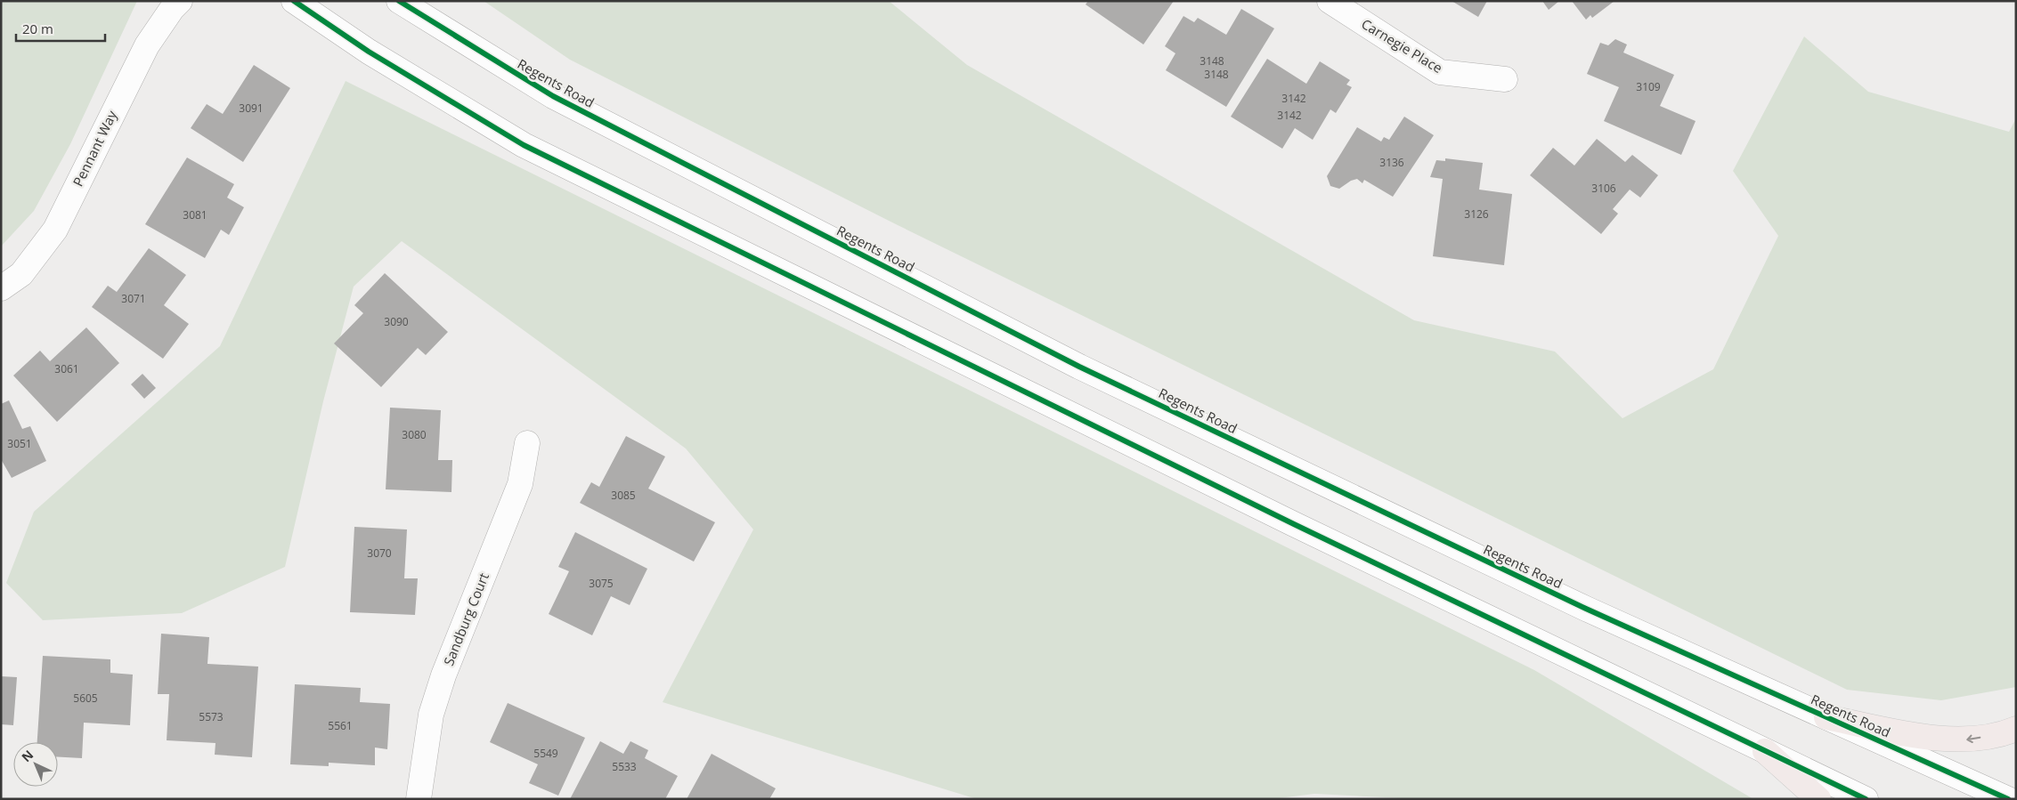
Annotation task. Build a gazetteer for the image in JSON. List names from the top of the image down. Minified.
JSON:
{"streets":{"main road":["Carnegie Place","Regents Road","Pennant Way","Sandburg Court"]},"house_numbers":["3148","3148","3109","3142","3091","3142","3136","3106","3126","3081","3071","3090","3061","3080","3051","3085","3070","3075","5605","5573","5561","5549","5533"],"scale_bar":"20 m","north":"top left"}
